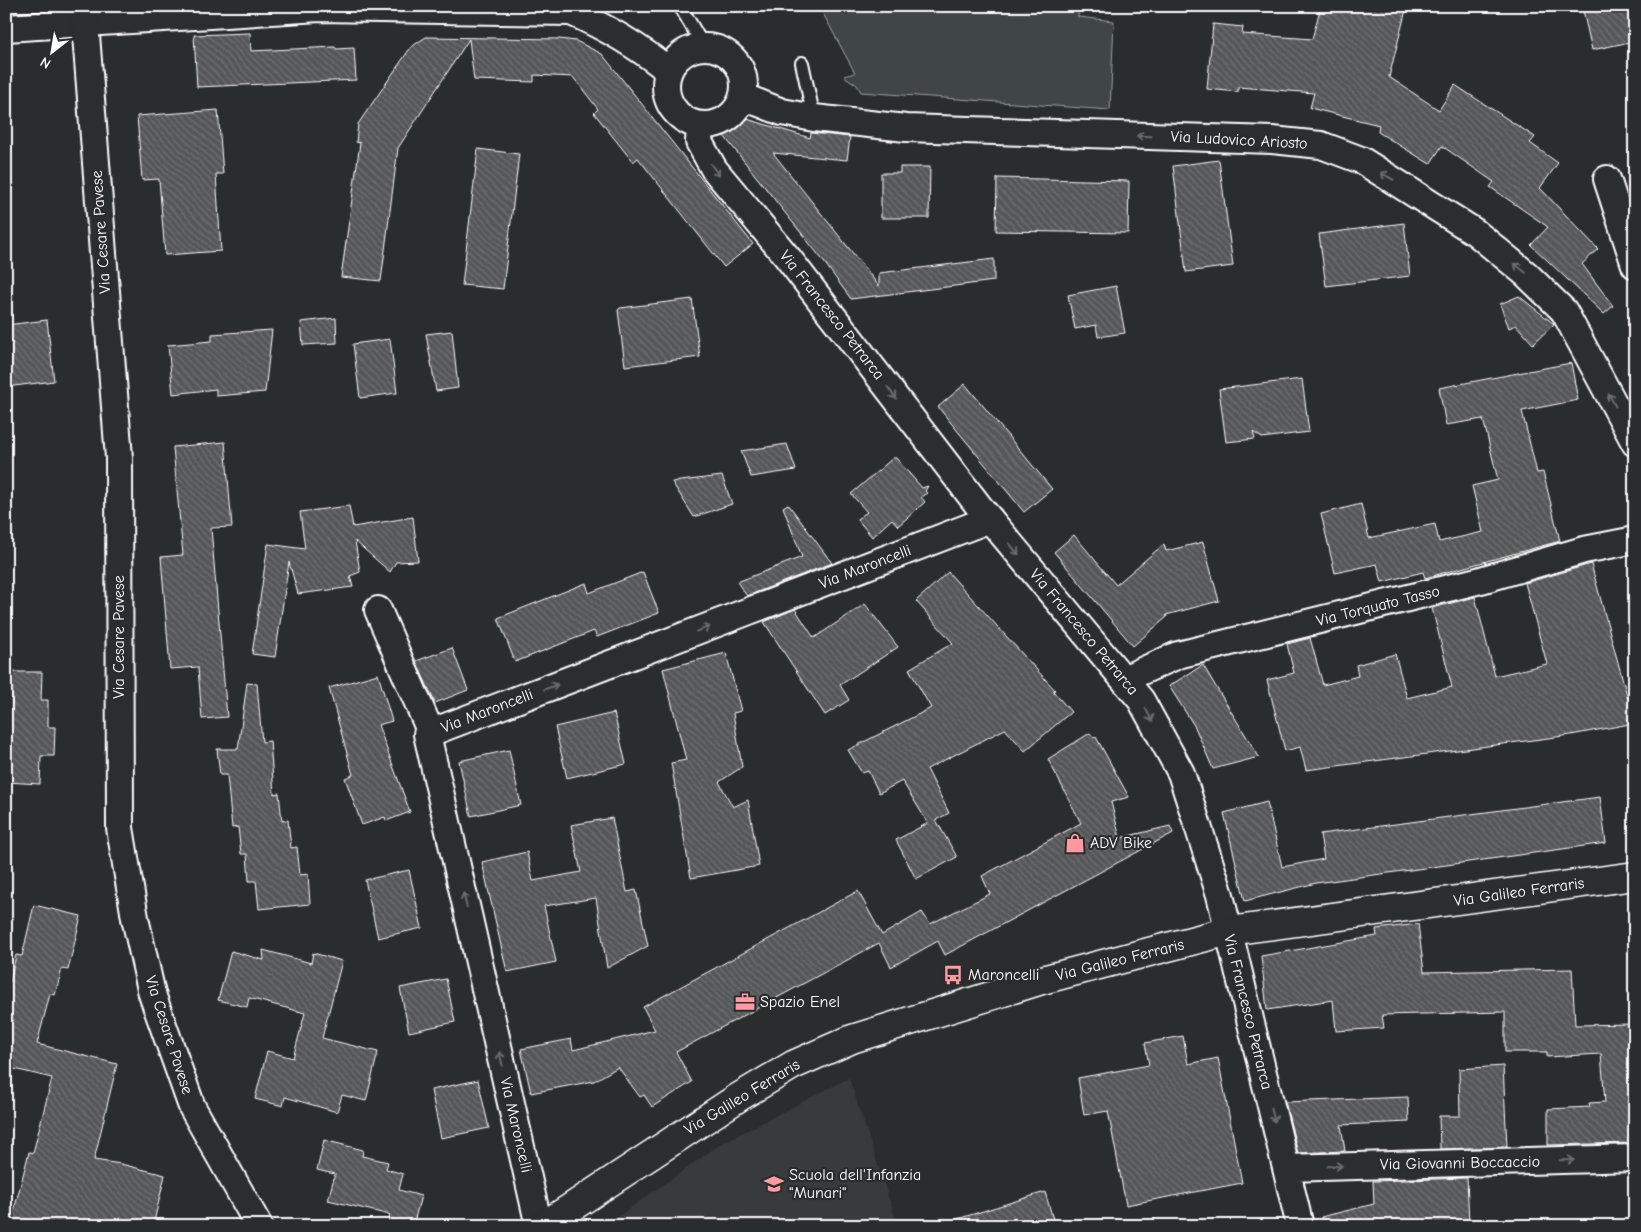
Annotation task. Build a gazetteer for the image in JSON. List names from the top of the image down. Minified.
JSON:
{"streets":{"main road":["Via Galileo Ferraris"],"street":["Via Ludovico Ariosto","Via Cesare Pavese","Via Francesco Petrarca","Via Maroncelli","Via Torquato Tasso","Via Giovanni Boccaccio"]},"crossings":[["Via Ludovico Ariosto","Via Francesco Petrarca"],["Via Francesco Petrarca","Via Maroncelli"],["Via Francesco Petrarca","Via Torquato Tasso"],["Via Francesco Petrarca","Via Galileo Ferraris"],["Via Francesco Petrarca","Via Giovanni Boccaccio"]],"one_way":["Via Ludovico Ariosto","Via Francesco Petrarca","Via Giovanni Boccaccio"],"places":{"shop":["ADV Bike"],"bus stop":["Maroncelli"],"office":["Spazio Enel"],"school or university":["Scuola dell'Infanzia \"Munari\""]},"north":"bottom left"}
